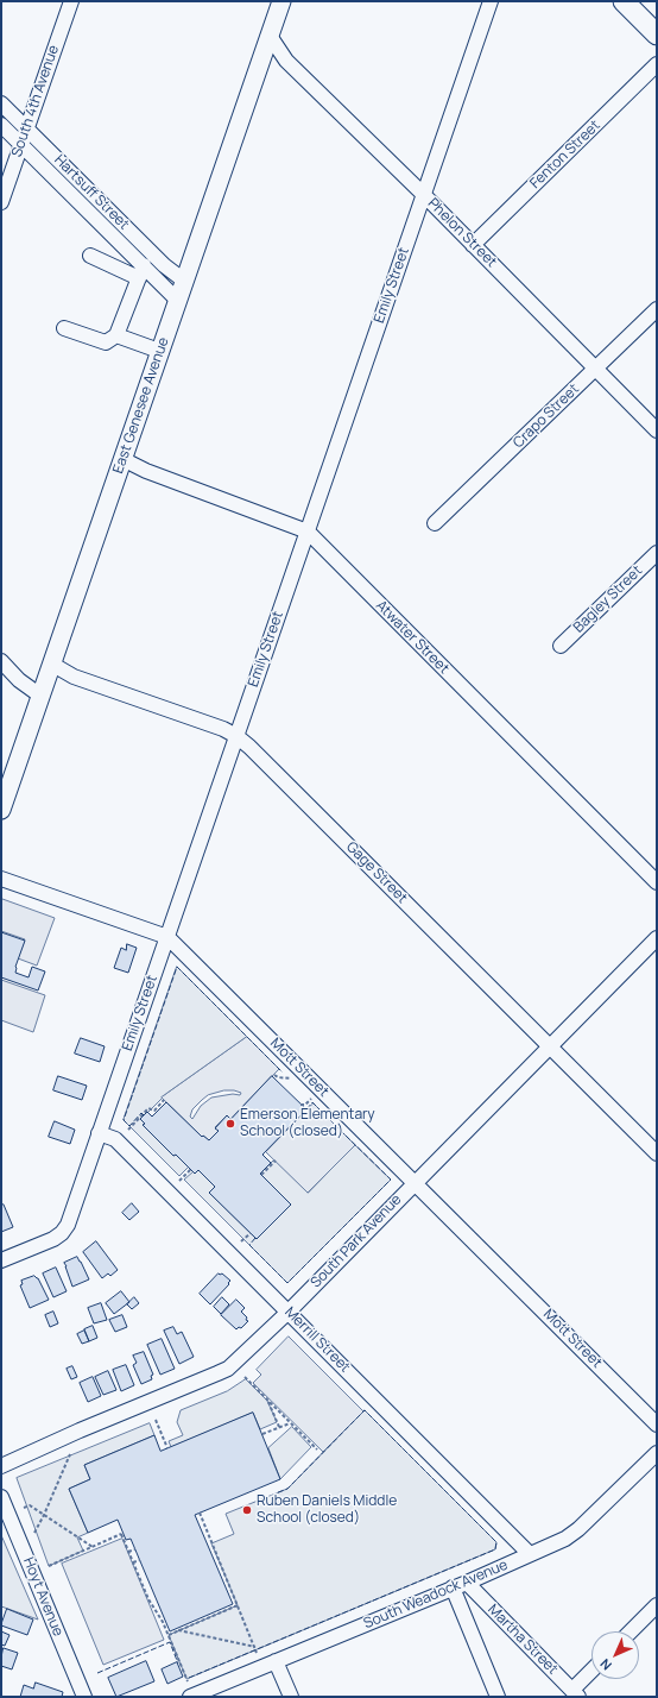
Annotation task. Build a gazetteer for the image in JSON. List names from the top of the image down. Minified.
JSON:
{"streets":{"main road":["East Genesee Avenue"],"street":["South 4th Avenue","Fenton Street","Hartsuff Street","Phelon Street","Emily Street","Crapo Street","Bagley Street","Atwater Street","Gage Street","Mott Street","South Park Avenue","Merrill Street","South Weadock Avenue","Hoyt Avenue","Martha Street"]},"crossings":[["South 4th Avenue","Hartsuff Street"],["Fenton Street","Phelon Street"],["Hartsuff Street","East Genesee Avenue"],["Phelon Street","Emily Street"],["Phelon Street","East Genesee Avenue"],["Phelon Street","Crapo Street"],["Emily Street","Atwater Street"],["Emily Street","Gage Street"],["Emily Street","Mott Street"],["Emily Street","Merrill Street"],["East Genesee Avenue","Atwater Street"],["East Genesee Avenue","Gage Street"],["Gage Street","South Park Avenue"],["Mott Street","South Park Avenue"],["South Park Avenue","Merrill Street"],["Merrill Street","South Weadock Avenue"],["South Weadock Avenue","Martha Street"]],"places":["Emerson Elementary School (closed)","Ruben Daniels Middle School (closed)"],"north":"bottom left"}
